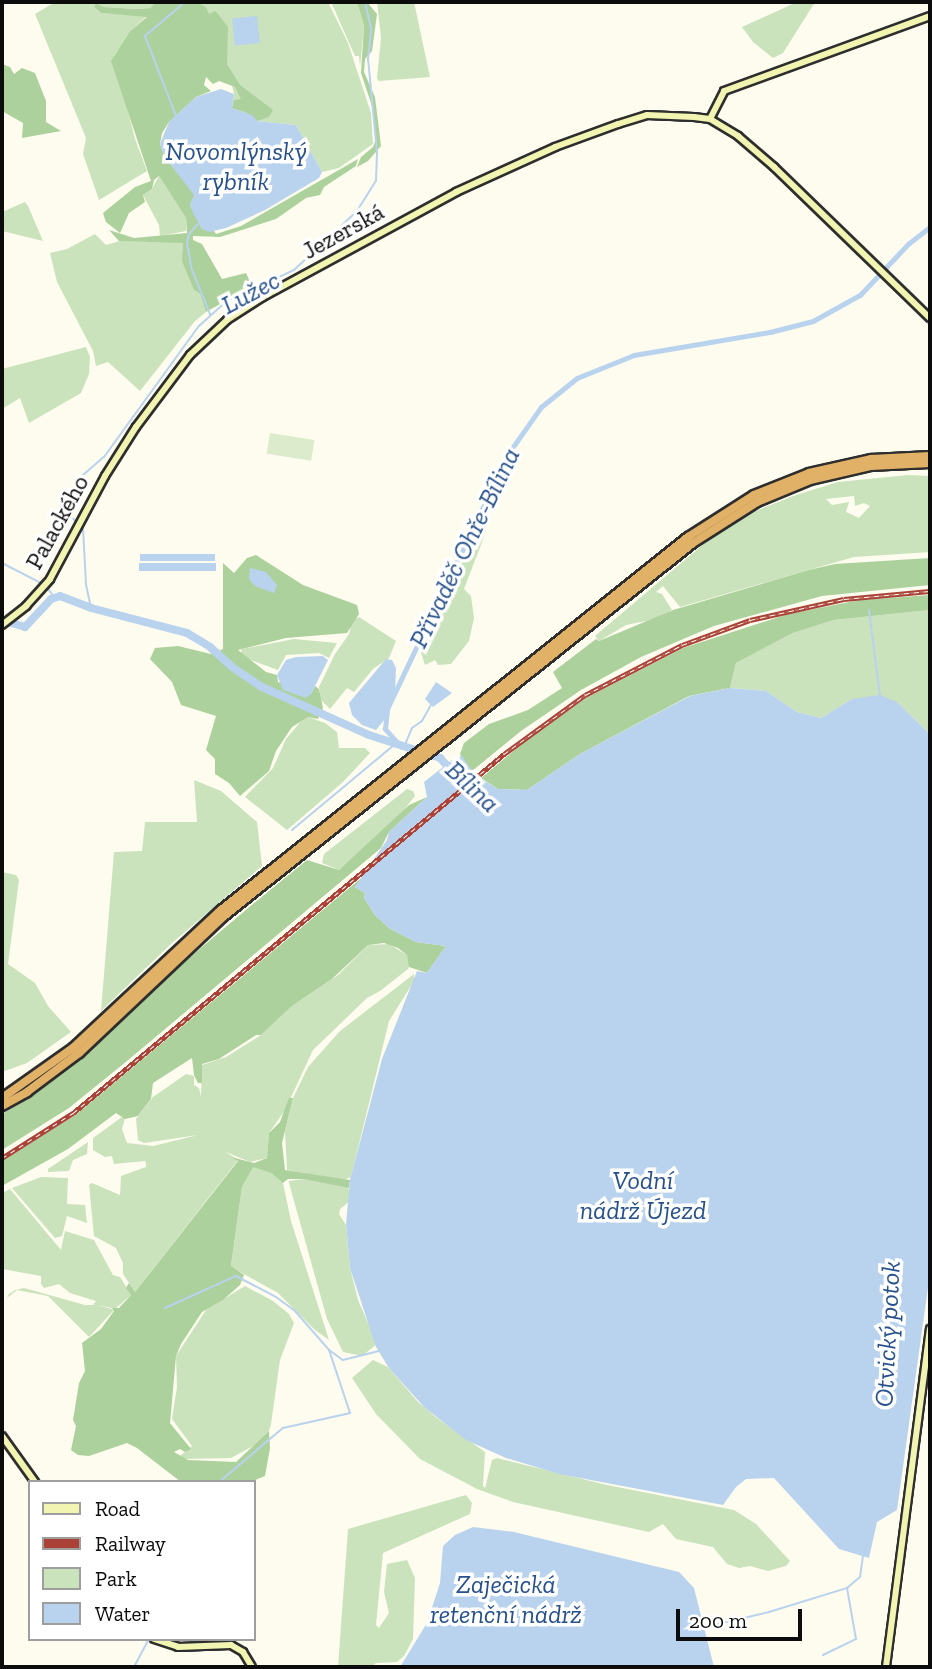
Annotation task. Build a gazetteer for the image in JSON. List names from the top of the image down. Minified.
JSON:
{"streets":{"street":["Jezerská","Palackého"]},"crossings":[["Jezerská","Palackého"]],"water":["Novomlýnský rybník","Lužec","Přivaděč Ohře-Bílina","Bílina","Vodní nádrž Újezd","Otvický potok","Zaječická retenční nádrž"],"legend":["Road","Railway","Park","Water"],"scale_bar":"200 m"}
